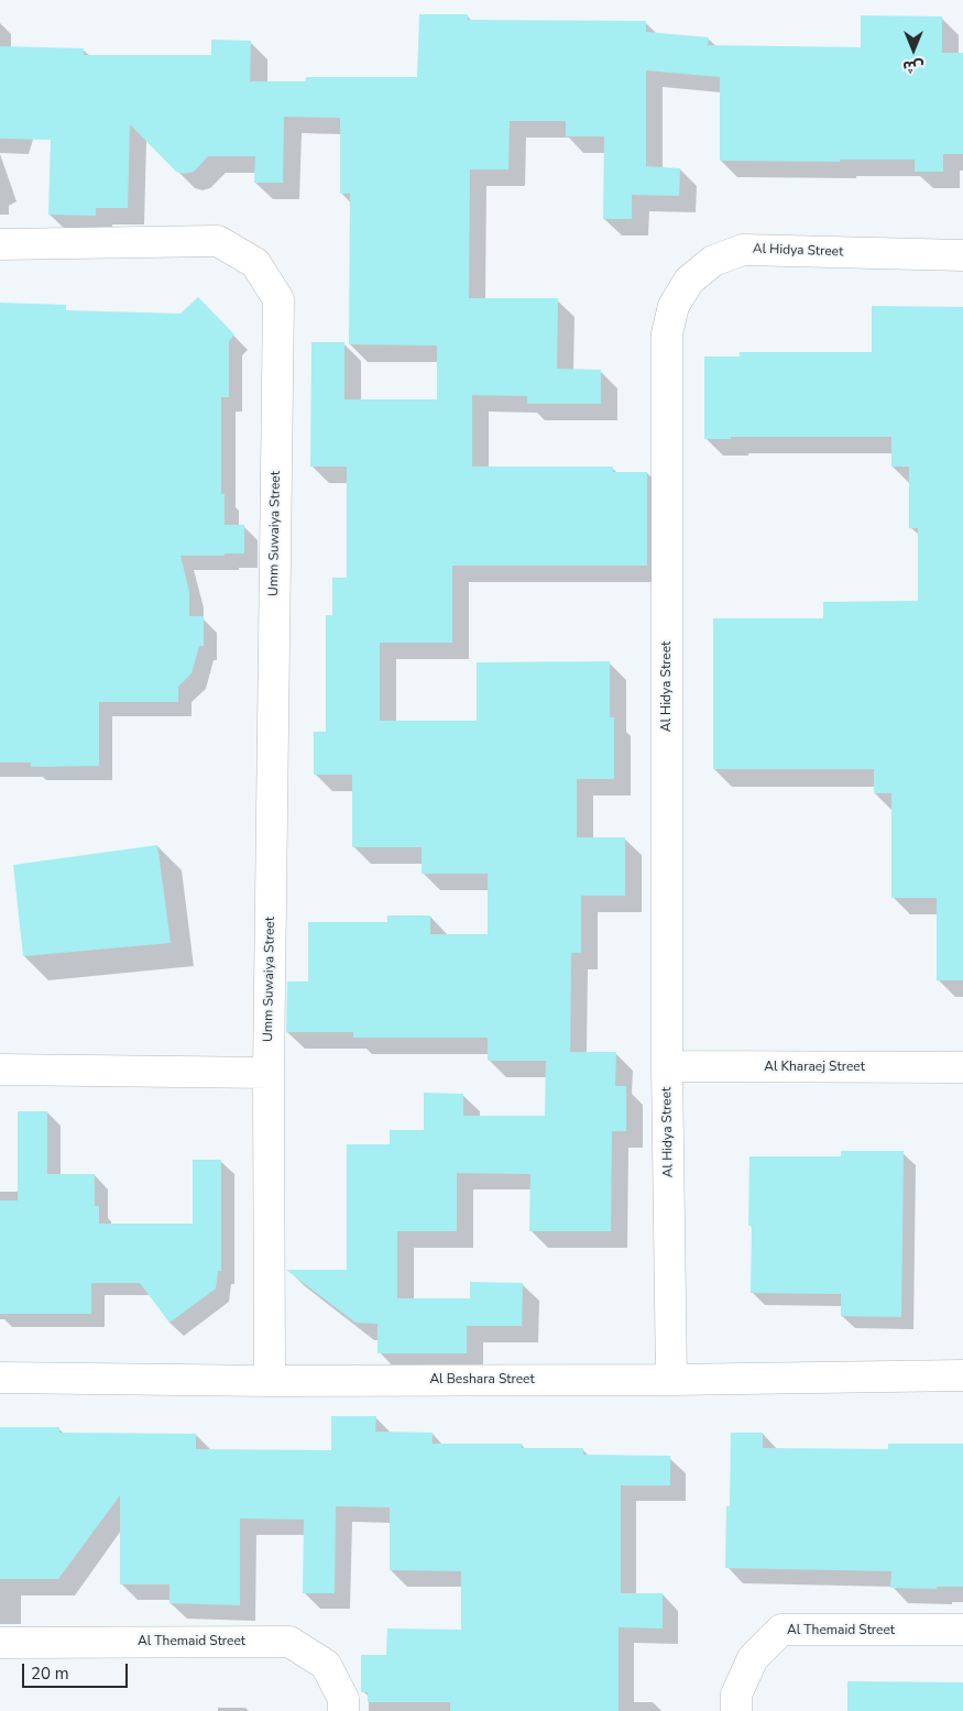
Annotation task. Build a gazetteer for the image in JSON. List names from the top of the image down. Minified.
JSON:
{"streets":{"street":["Al Hidya Street","Umm Suwaiya Street","Al Kharaej Street","Al Beshara Street","Al Themaid Street"]},"crossings":[["Al Hidya Street","Al Kharaej Street"],["Al Hidya Street","Al Beshara Street"],["Umm Suwaiya Street","Al Beshara Street"]],"scale_bar":"20 m","north":"bottom"}
